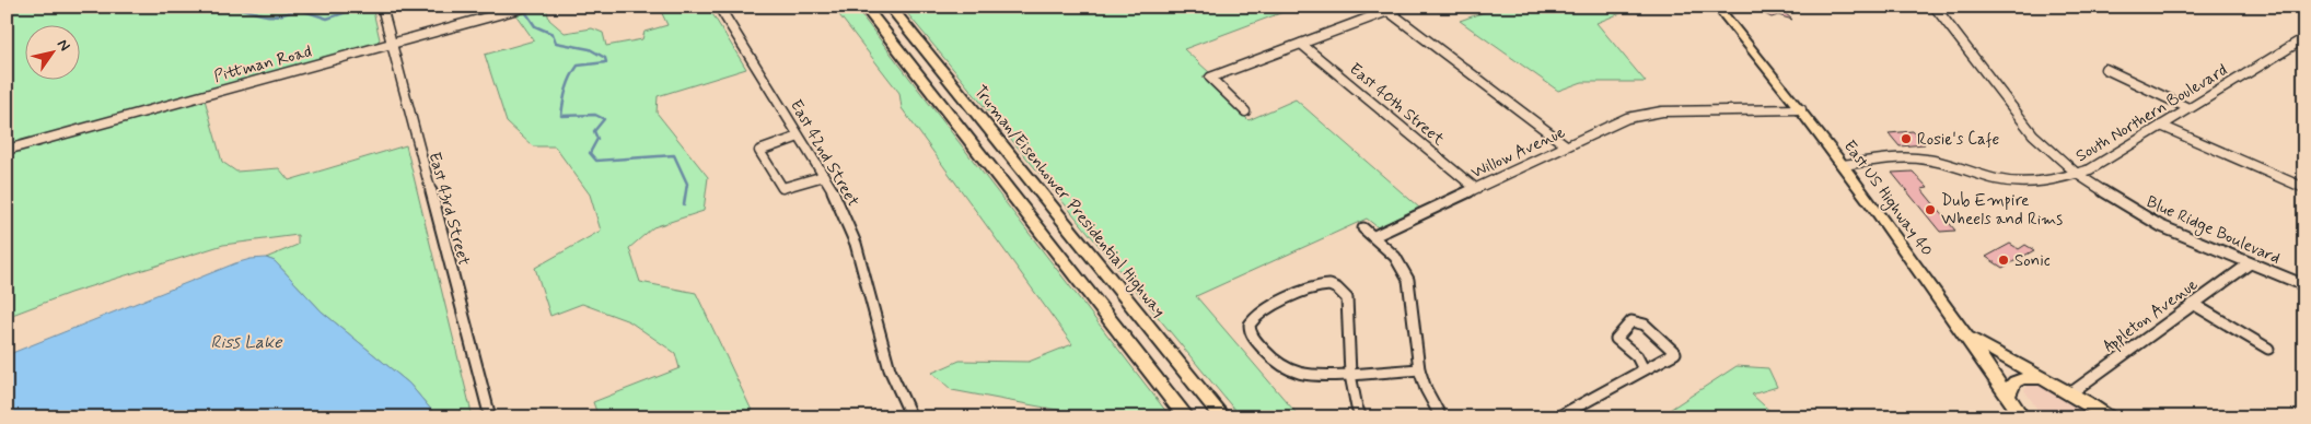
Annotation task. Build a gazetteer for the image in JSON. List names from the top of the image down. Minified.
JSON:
{"streets":{"highway":["Truman/Eisenhower Presidential Highway"],"main road":["East US Highway 40"],"street":["Pittman Road","East 40th Street","South Northern Boulevard","Willow Avenue","East 42nd Street","East 43rd Street","Blue Ridge Boulevard","Appleton Avenue"]},"crossings":[["Pittman Road","East 43rd Street"],["East 40th Street","Willow Avenue"],["South Northern Boulevard","East US Highway 40"],["South Northern Boulevard","Blue Ridge Boulevard"],["Willow Avenue","East US Highway 40"],["Blue Ridge Boulevard","Appleton Avenue"]],"water":["Riss Lake"],"places":["Rosie's Cafe","Dub Empire Wheels and Rims","Sonic"],"north":"top right"}
